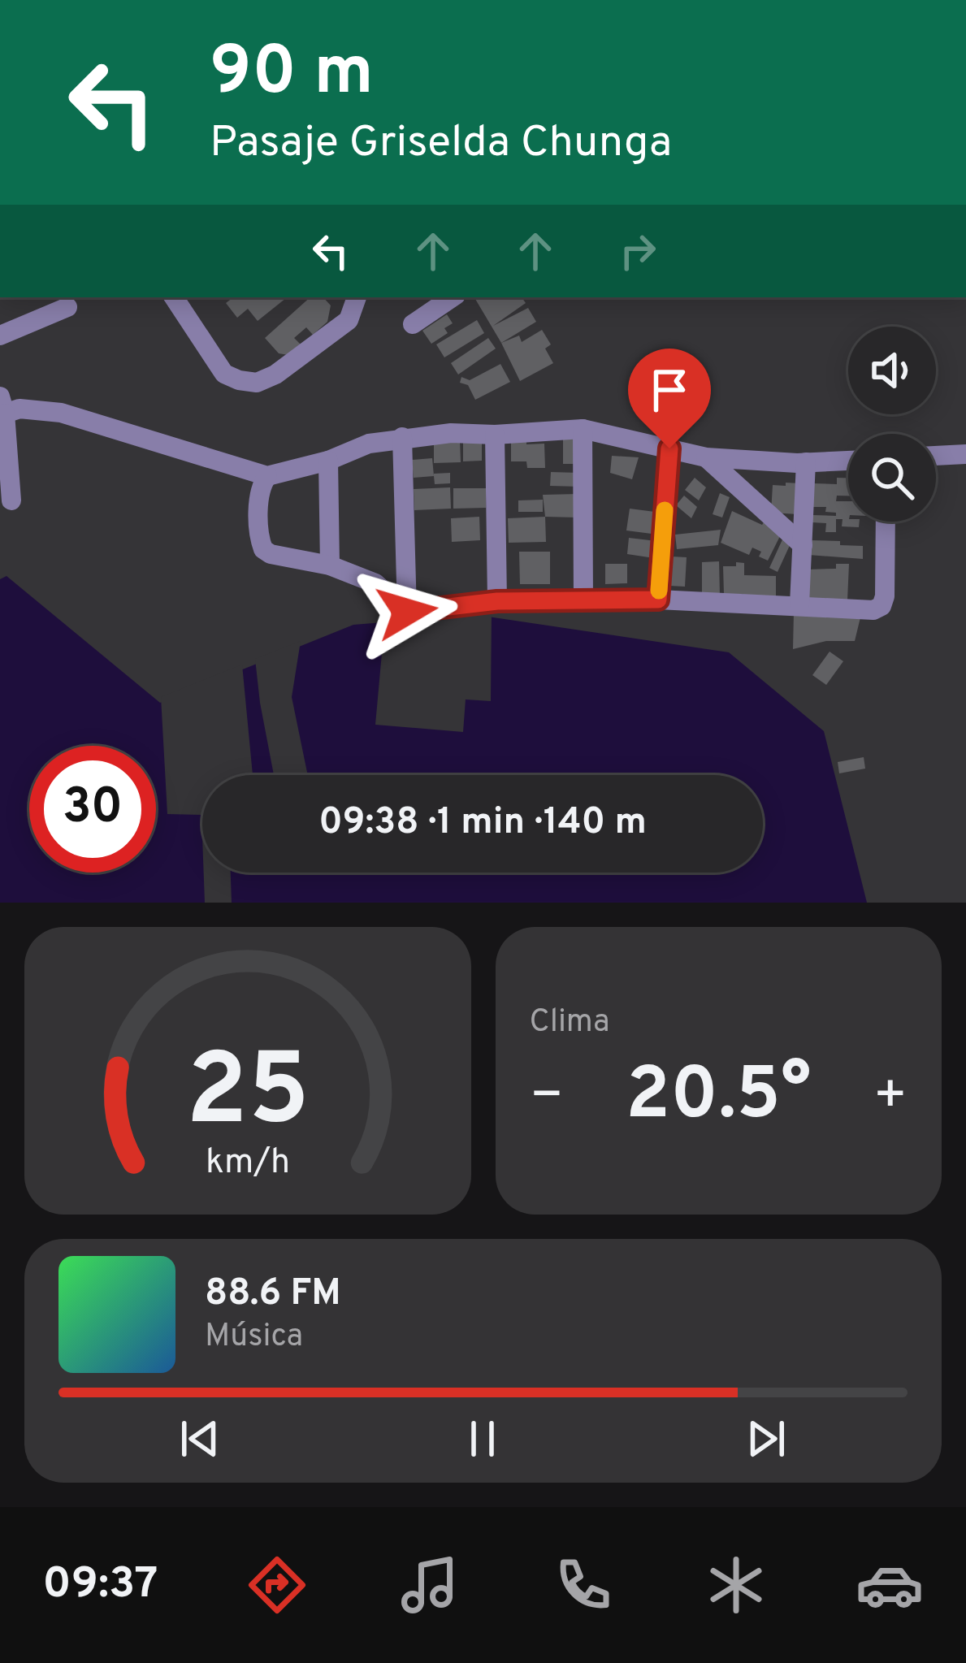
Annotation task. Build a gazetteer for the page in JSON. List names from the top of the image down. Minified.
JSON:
{"page":{"turn":["90 m","Pasaje Griselda Chunga"],"limit":"30","trip":"09:38 · 1 min · 140 m","tile":"Clima","heat":["−","20.5°","+"],"song":["88.6 FM","Música"],"tabs":"09:37","gauge":["25","km/h"]}}
